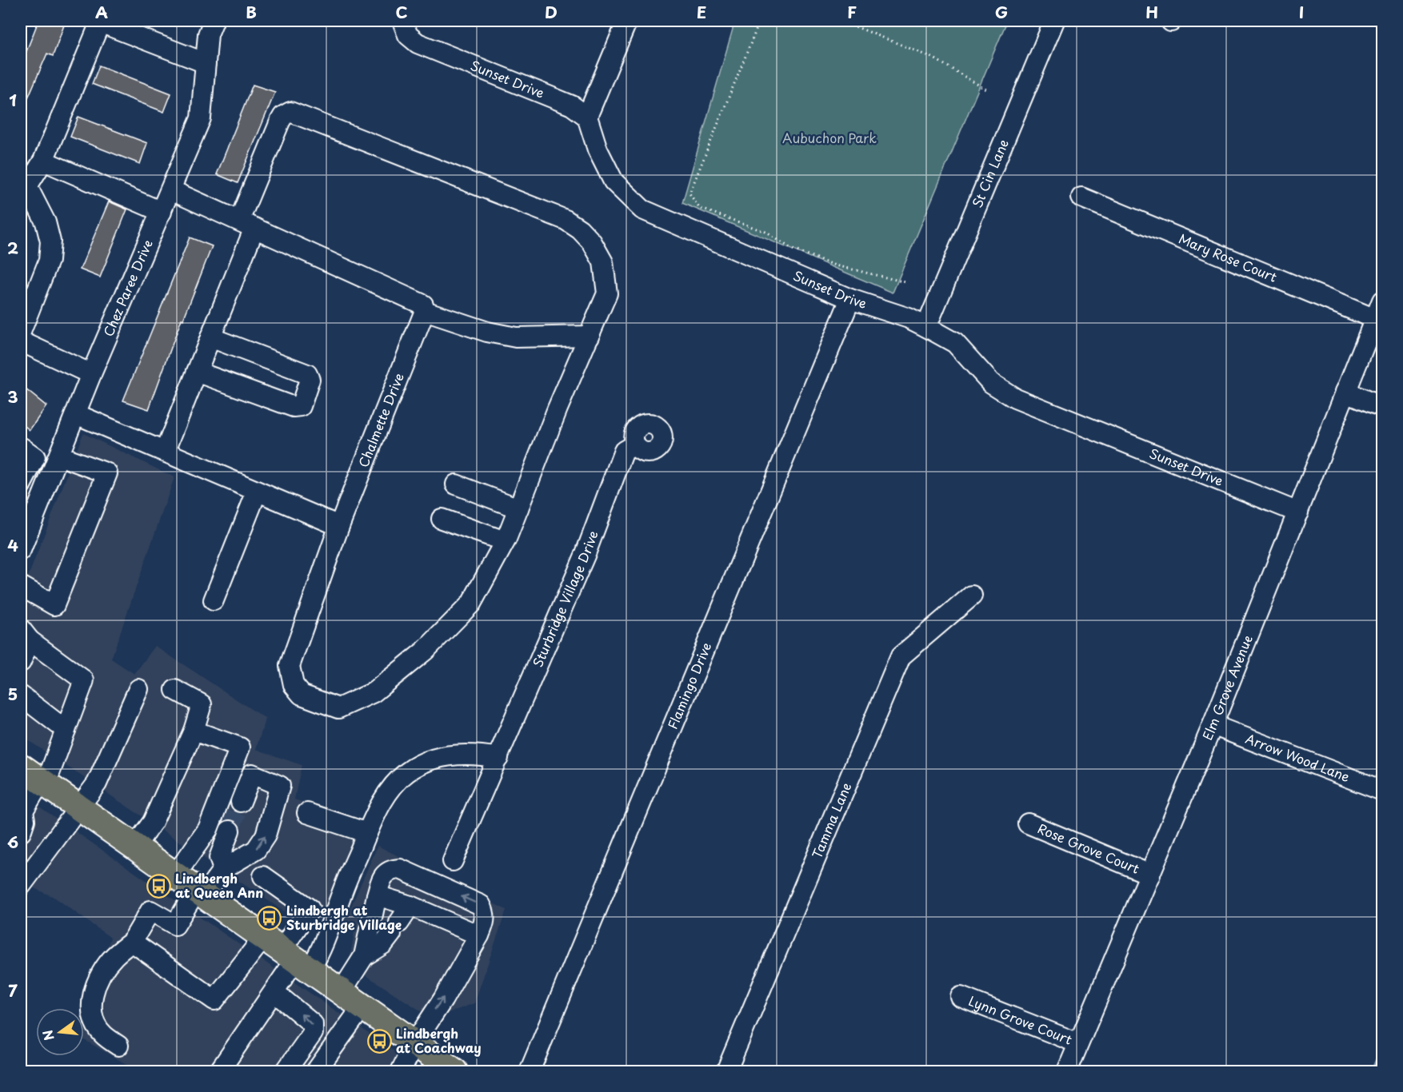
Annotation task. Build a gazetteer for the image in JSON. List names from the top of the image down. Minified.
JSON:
{"streets":{"street":["Sunset Drive","St Cin Lane","Mary Rose Court","Chez Paree Drive","Chalmette Drive","Sturbridge Village Drive","Flamingo Drive","Elm Grove Avenue","Arrow Wood Lane","Tamma Lane","Rose Grove Court","Lynn Grove Court"]},"crossings":[["Sunset Drive","St Cin Lane"],["Sunset Drive","Flamingo Drive"],["Sunset Drive","Elm Grove Avenue"],["Mary Rose Court","Elm Grove Avenue"],["Elm Grove Avenue","Arrow Wood Lane"],["Elm Grove Avenue","Rose Grove Court"],["Elm Grove Avenue","Lynn Grove Court"]],"parks":["Aubuchon Park"],"places":{"bus stop":["Lindbergh at Queen Ann","Lindbergh at Sturbridge Village","Lindbergh at Coachway"]},"north":"left","grid":{"columns":["A","B","C","D","E","F","G","H","I"],"rows":["1","2","3","4","5","6","7"]}}
